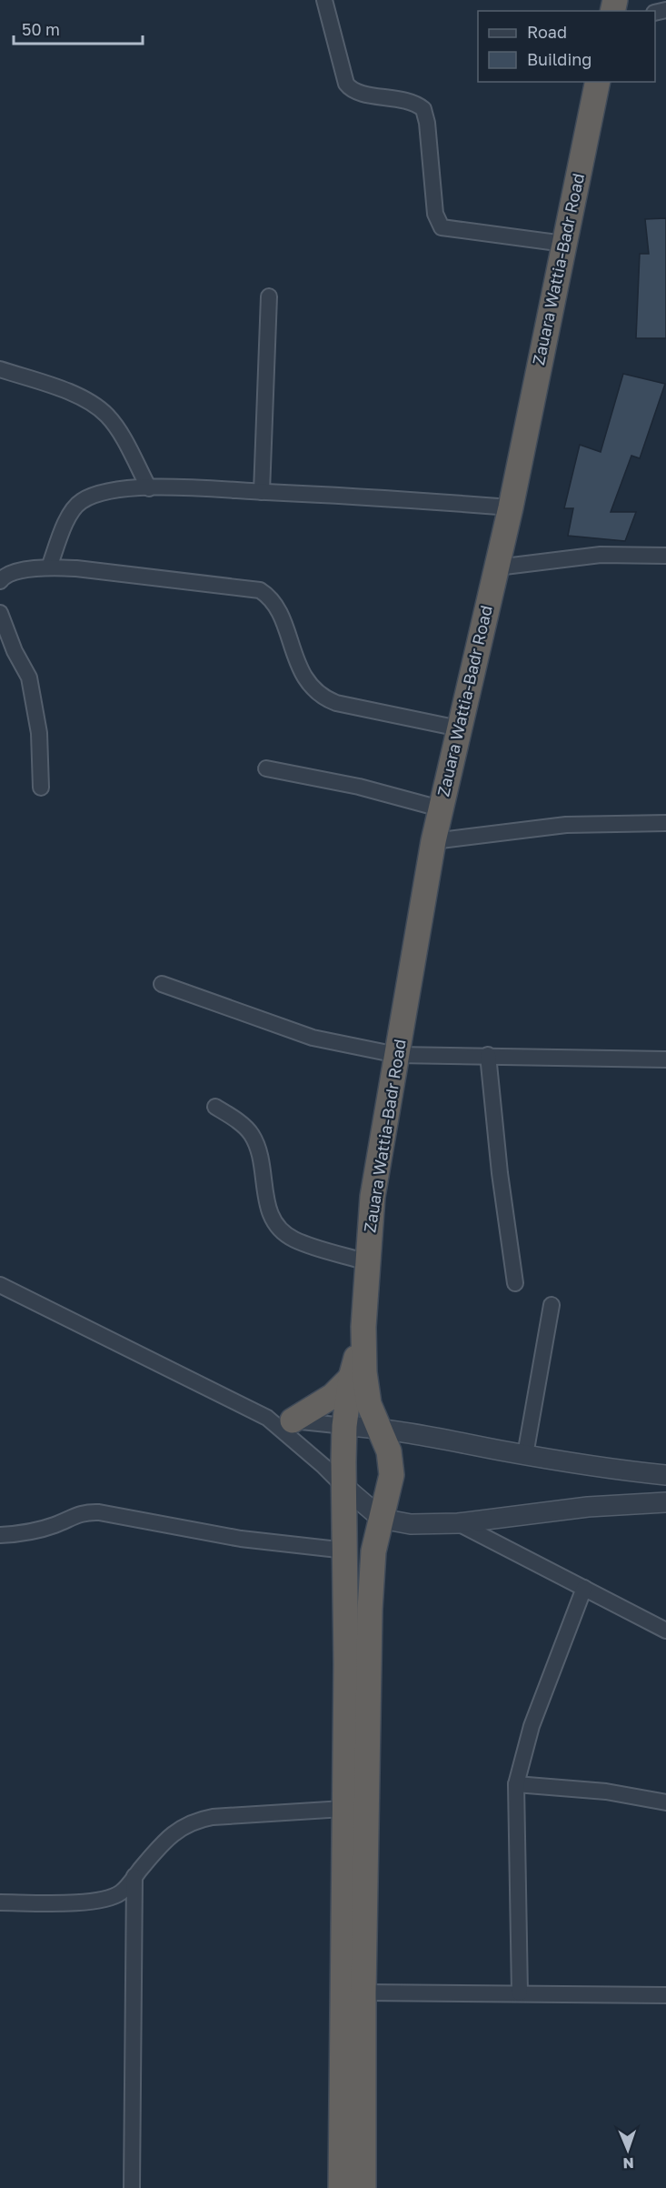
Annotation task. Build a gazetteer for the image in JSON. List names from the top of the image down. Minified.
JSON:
{"streets":{"highway":["Zauara Wattia-Badr Road"]},"legend":["Road","Building"],"scale_bar":"50 m","north":"bottom"}
